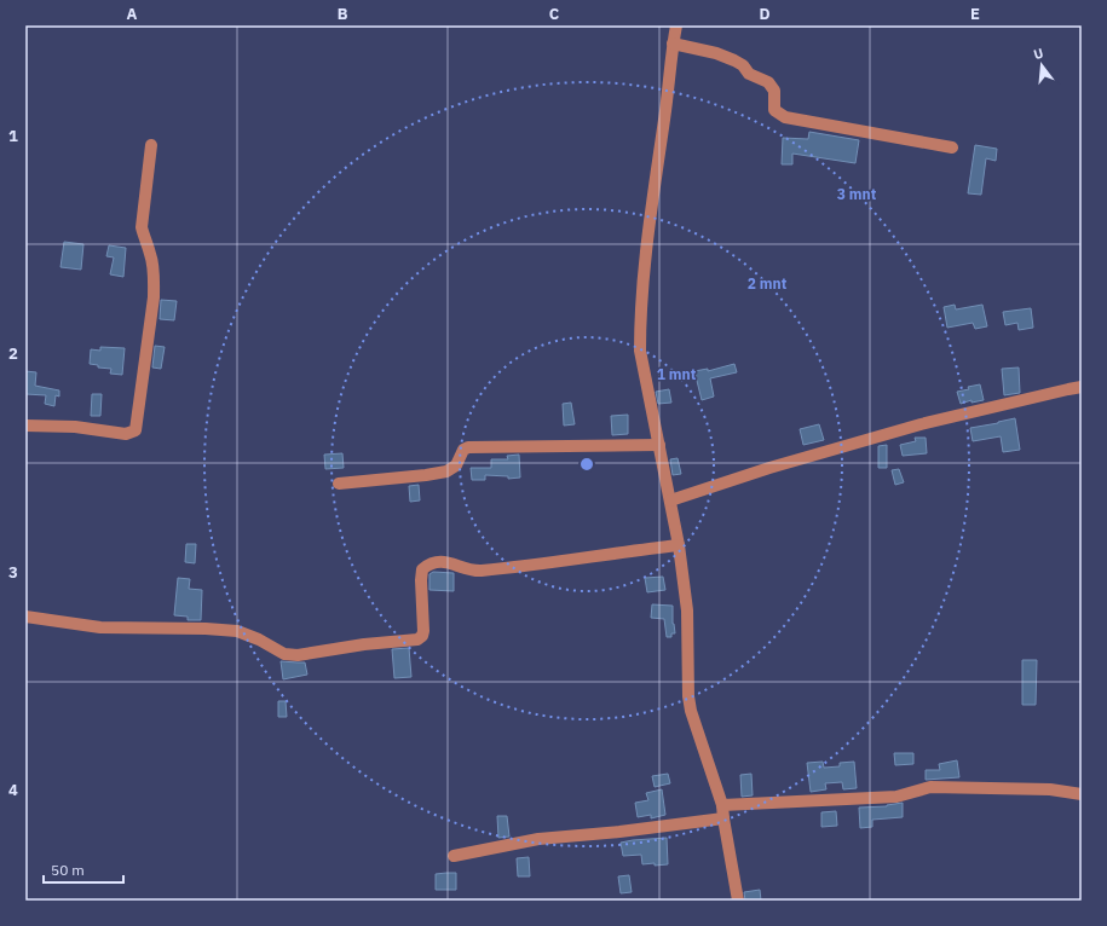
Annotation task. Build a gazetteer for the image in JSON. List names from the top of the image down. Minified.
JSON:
{"scale_bar":"50 m","north":"top","grid":{"columns":["A","B","C","D","E"],"rows":["1","2","3","4"]},"rings":["3 mnt","2 mnt","1 mnt"]}
